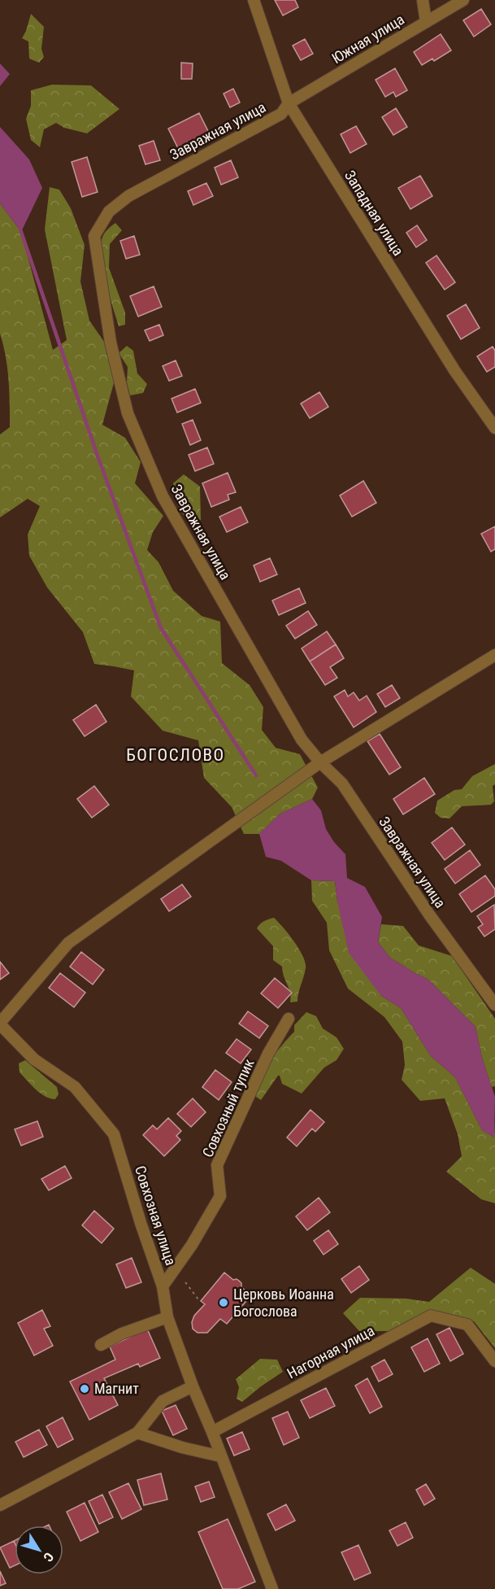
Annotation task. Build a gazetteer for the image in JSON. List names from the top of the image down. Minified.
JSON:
{"streets":{"street":["Южная улица","Завражная улица","Западная улица","Совхозный тупик","Совхозная улица","Нагорная улица"]},"crossings":[["Южная улица","Завражная улица"],["Южная улица","Западная улица"],["Завражная улица","Западная улица"],["Совхозный тупик","Совхозная улица"],["Совхозная улица","Нагорная улица"]],"districts":["БОГОСЛОВО"],"places":["Церковь Иоанна Богослова","Магнит"],"north":"bottom right"}
